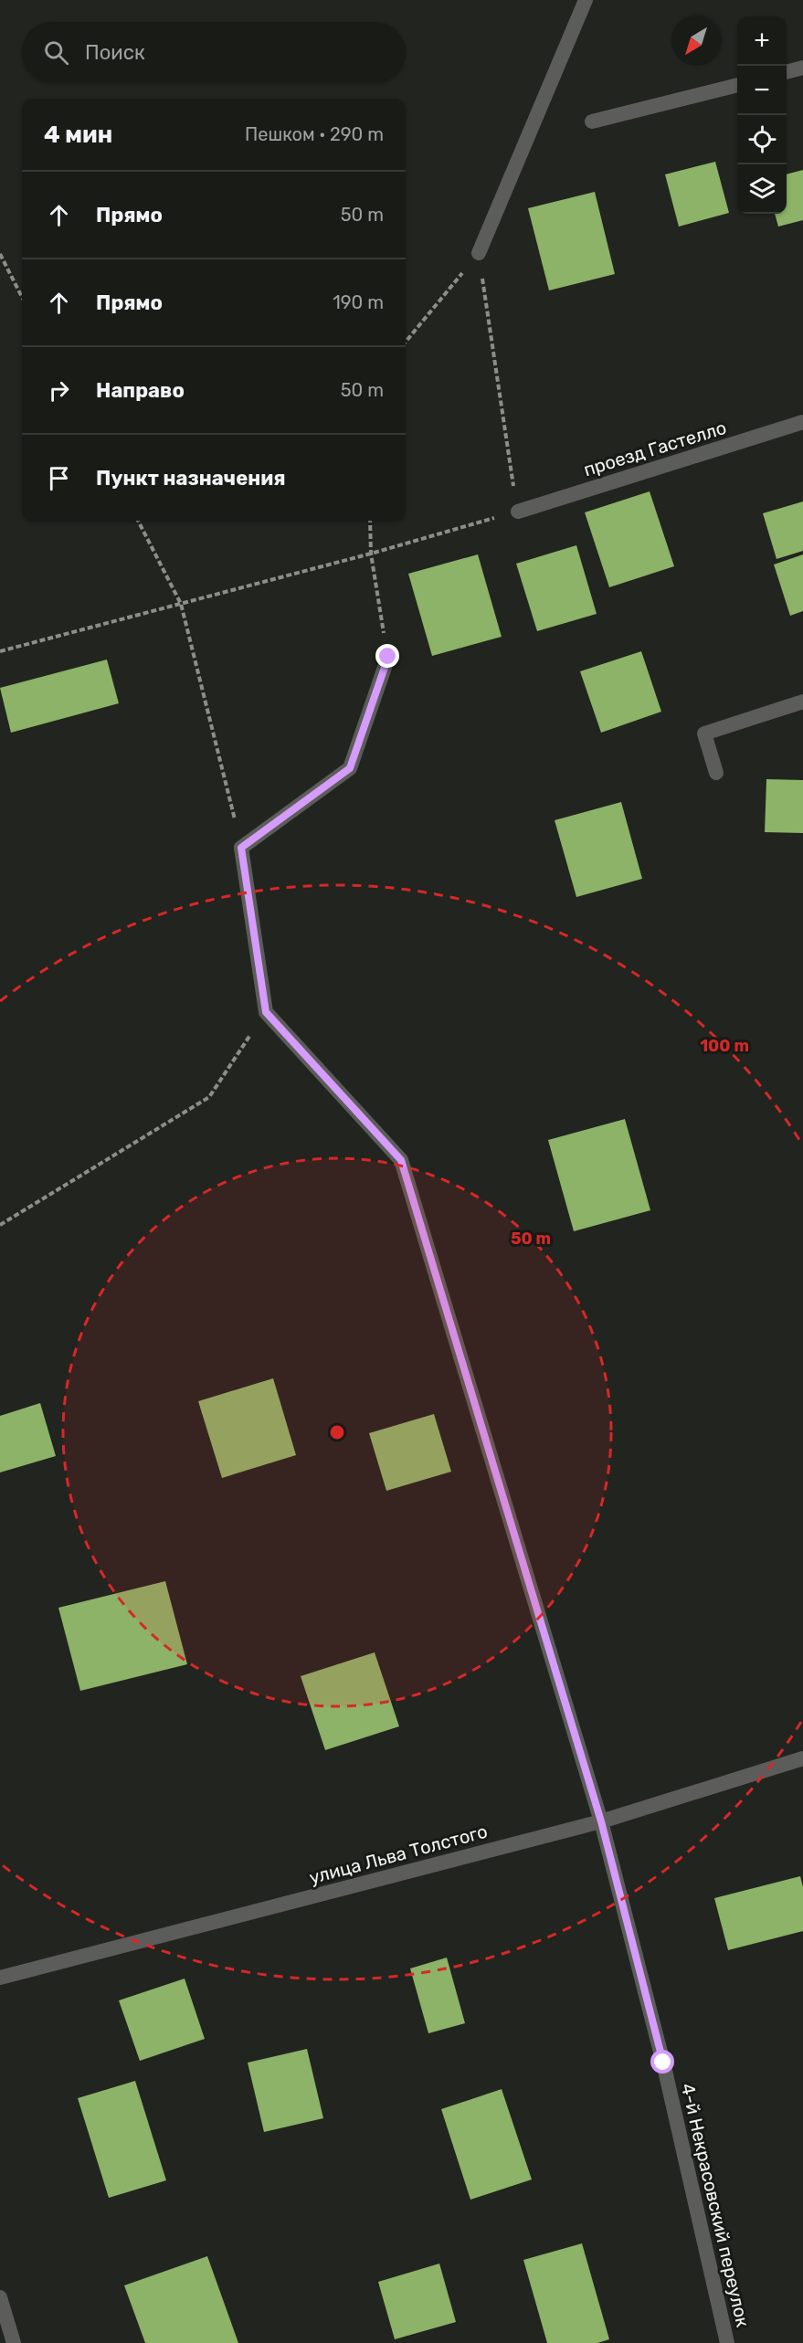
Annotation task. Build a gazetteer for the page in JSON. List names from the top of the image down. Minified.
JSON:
{"streets":{"street":["проезд Гастелло","улица Льва Толстого","4-й Некрасовский переулок"]},"crossings":[["улица Льва Толстого","4-й Некрасовский переулок"]],"north":"bottom left","page":{"map_buttons":["+","−"],"search":"Поиск","heading":["4 мин","Пешком · 290 m"],"list":[["Прямо","50 m"],["Прямо","190 m"],["Направо","50 m"],"Пункт назначения"]},"rings":["100 m","50 m"]}
